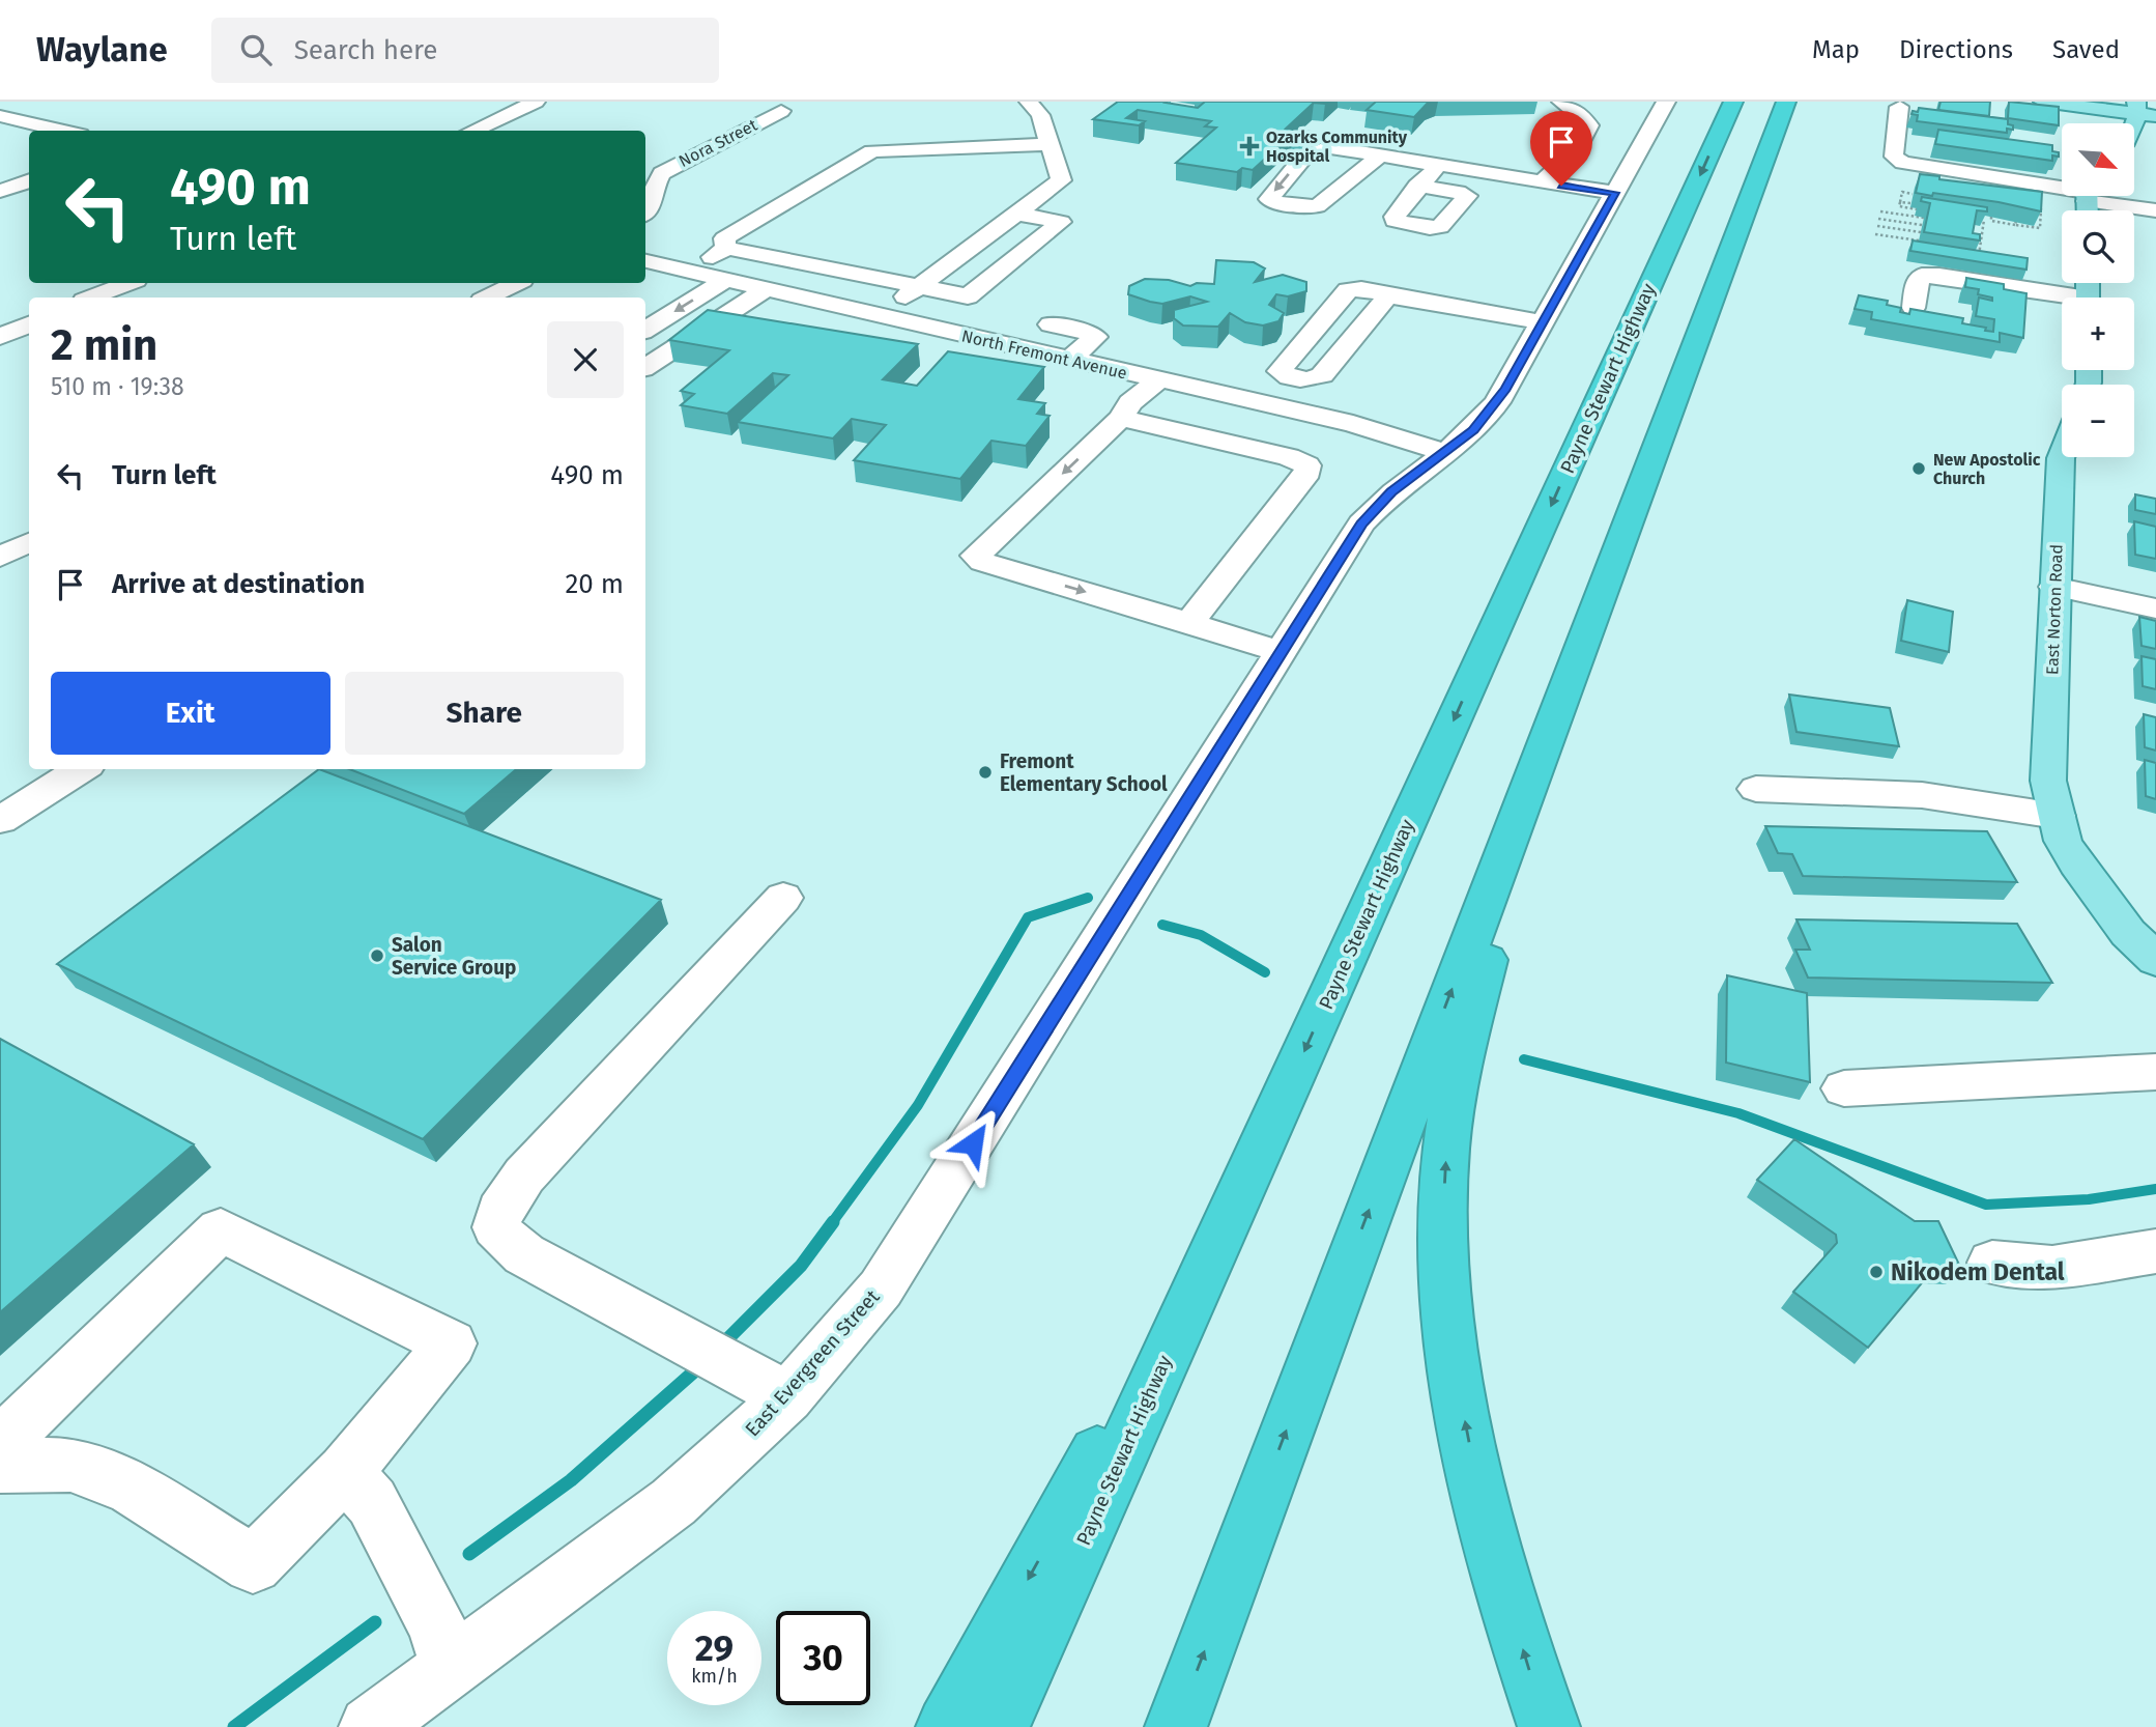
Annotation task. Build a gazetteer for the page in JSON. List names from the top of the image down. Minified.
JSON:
{"streets":{"highway":["Payne Stewart Highway"],"main road":["East Norton Road"],"street":["Nora Street","North Fremont Avenue","East Evergreen Street"]},"crossings":[["North Fremont Avenue","East Evergreen Street"]],"places":{"health":["Ozarks Community Hospital"],"other":["New Apostolic Church","Fremont Elementary School","Salon Service Group","Nikodem Dental"]},"north":"bottom right","page":{"header":"Waylane","search":"Search here","nav":["Map","Directions","Saved"],"map_buttons":["+","−"],"turn":["490 m","Turn left"],"heading":["2 min","510 m · 19:38"],"list":[{"name":"Turn left","value":"490 m"},{"name":"Arrive at destination","value":"20 m"}],"buttons":["Exit","Share"],"speed":"29 km/h","limit":"30"}}
